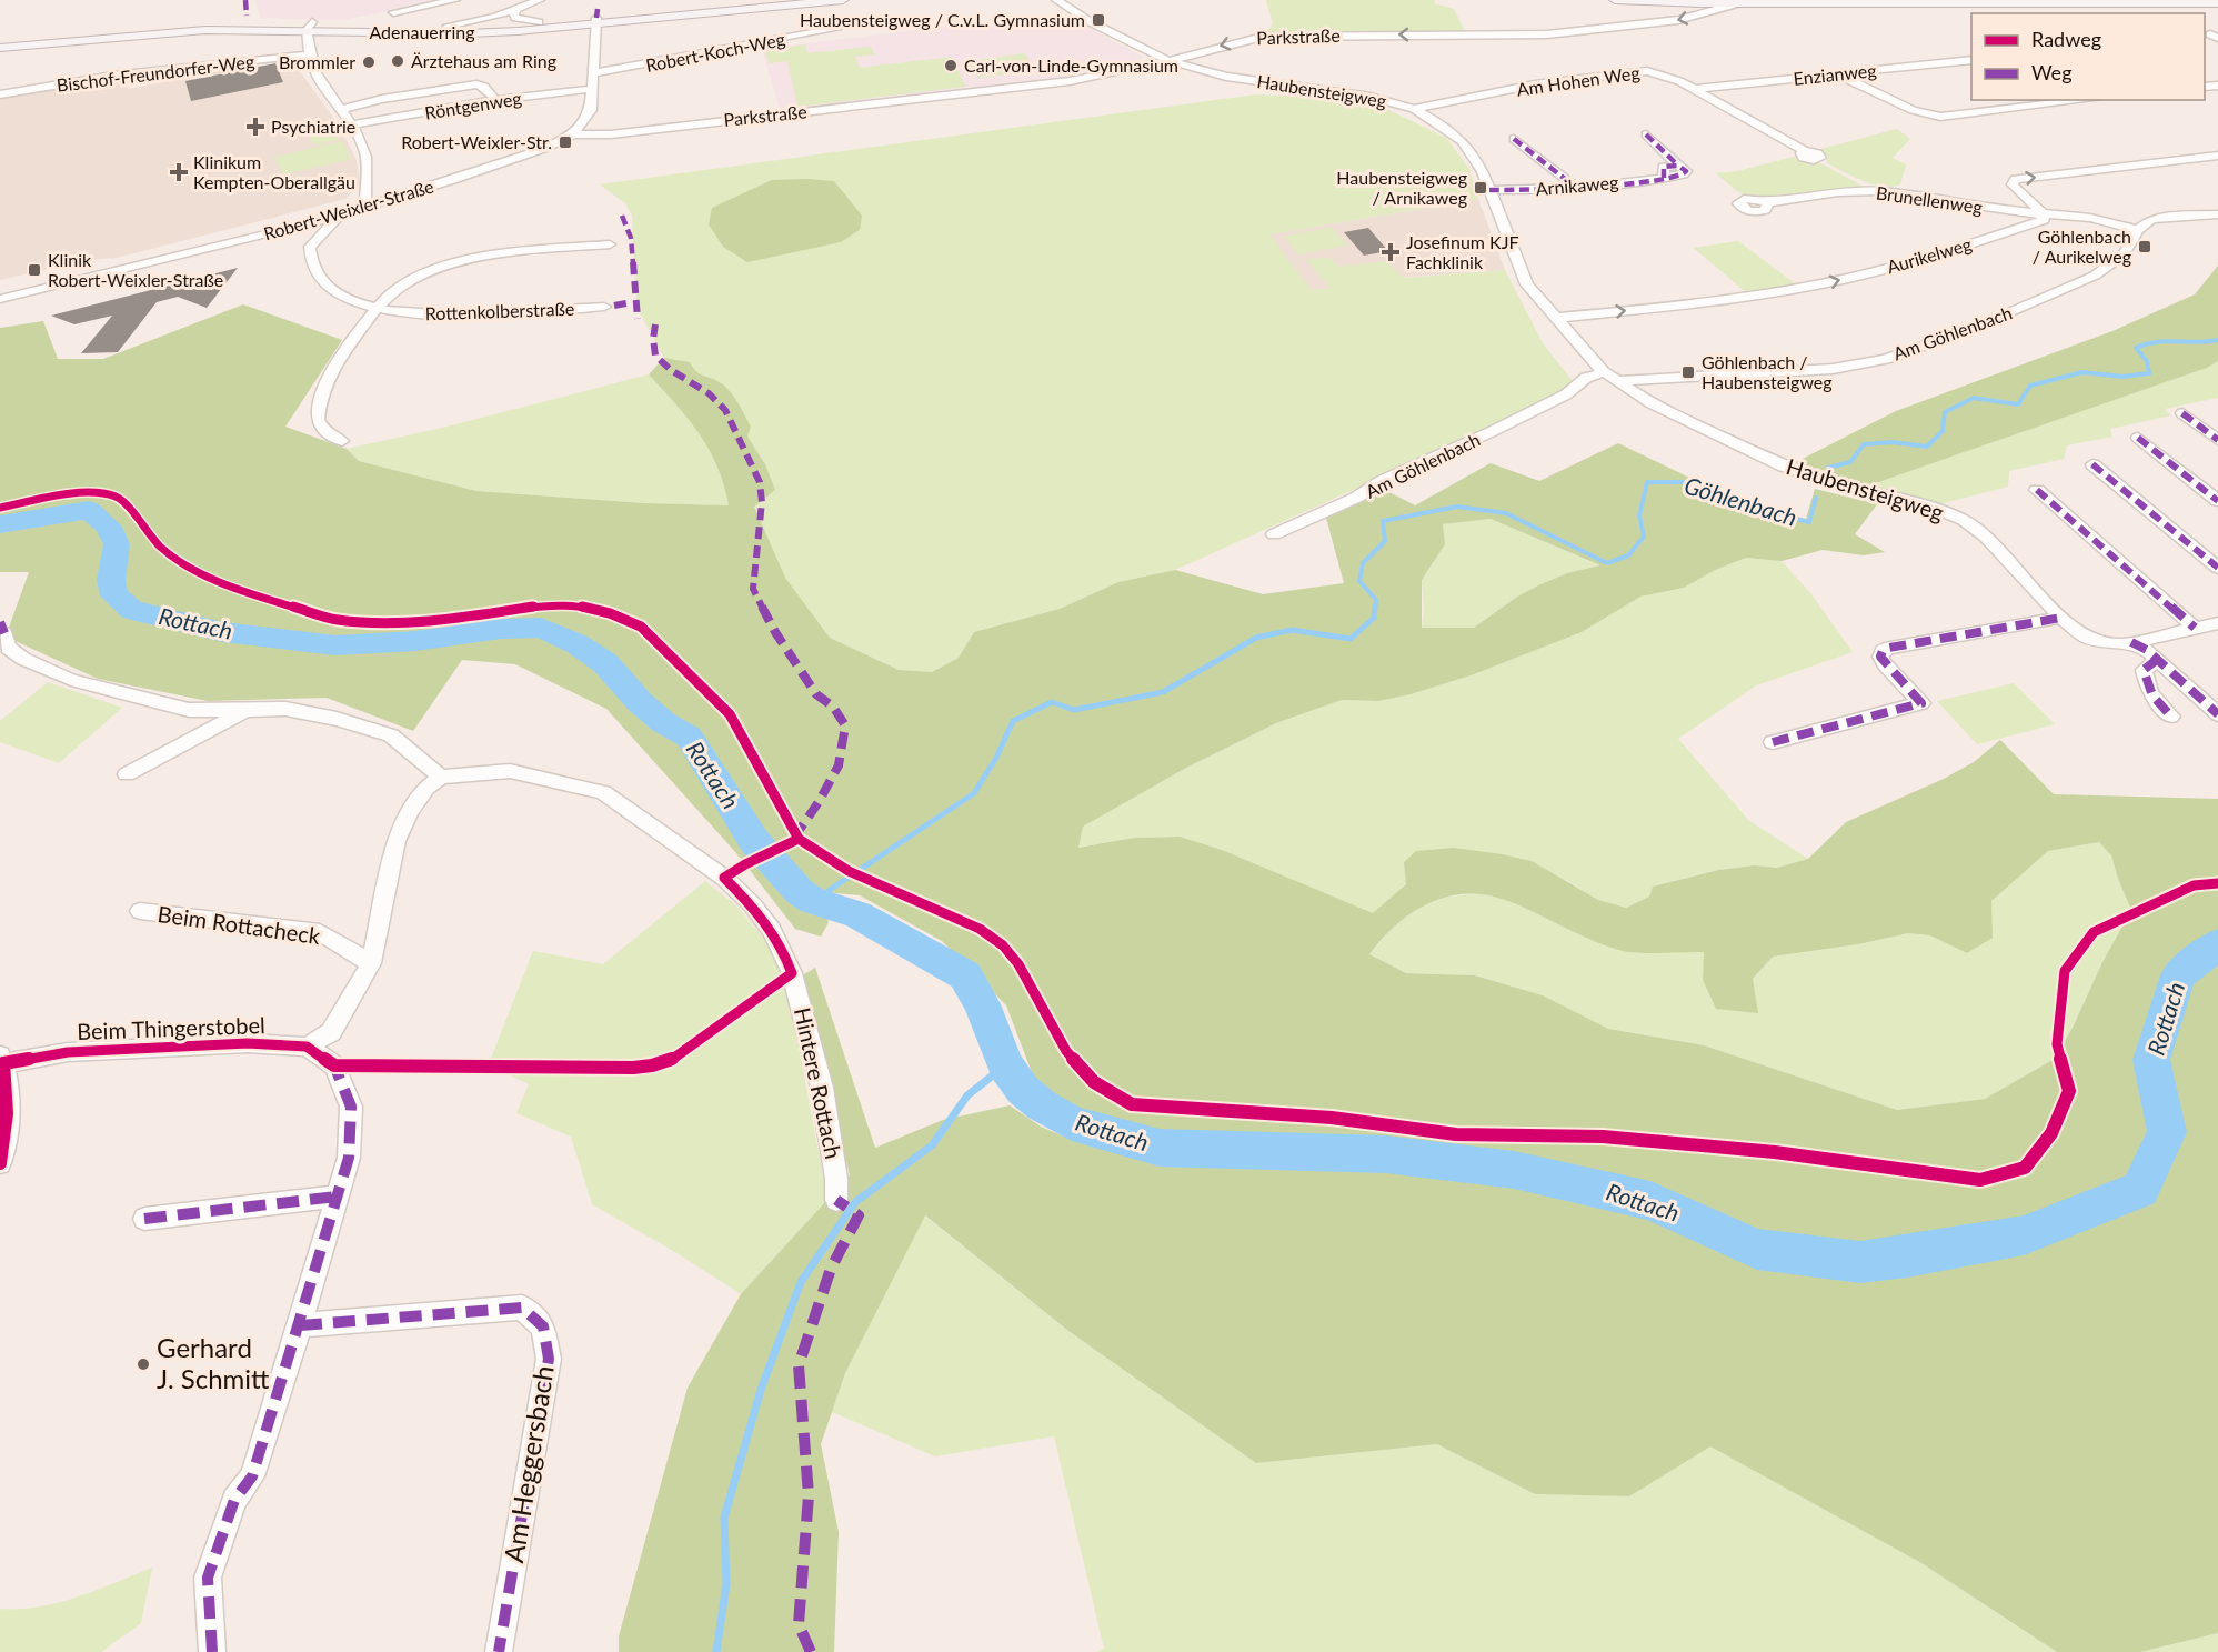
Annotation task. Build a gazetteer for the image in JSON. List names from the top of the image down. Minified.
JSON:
{"streets":{"main road":["Adenauerring"],"street":["Parkstraße","Robert-Koch-Weg","Bischof-Freundorfer-Weg","Enzianweg","Am Hohen Weg","Haubensteigweg","Röntgenweg","Arnikaweg","Brunellenweg","Robert-Weixler-Straße","Aurikelweg","Rottenkolberstraße","Am Göhlenbach","Beim Rottacheck","Beim Thingerstobel","Hintere Rottach","Am Heggersbach"]},"crossings":[["Parkstraße","Haubensteigweg"],["Parkstraße","Robert-Weixler-Straße"],["Enzianweg","Am Hohen Weg"],["Am Hohen Weg","Haubensteigweg"],["Haubensteigweg","Arnikaweg"],["Haubensteigweg","Aurikelweg"],["Haubensteigweg","Am Göhlenbach"],["Brunellenweg","Aurikelweg"],["Brunellenweg","Am Göhlenbach"]],"one_way":["Parkstraße","Aurikelweg"],"water":["Göhlenbach","Rottach"],"places":{"transit":["Haubensteigweg / C.v.L. Gymnasium","Robert-Weixler-Str.","Haubensteigweg / Arnikaweg","Göhlenbach / Aurikelweg","Klinik Robert-Weixler-Straße","Göhlenbach / Haubensteigweg"],"other":["Ärztehaus am Ring","Brommler","Carl-von-Linde-Gymnasium","Gerhard J. Schmitt"],"health":["Psychiatrie","Klinikum Kempten-Oberallgäu","Josefinum KJF Fachklinik"]},"legend":["Radweg","Weg"]}
